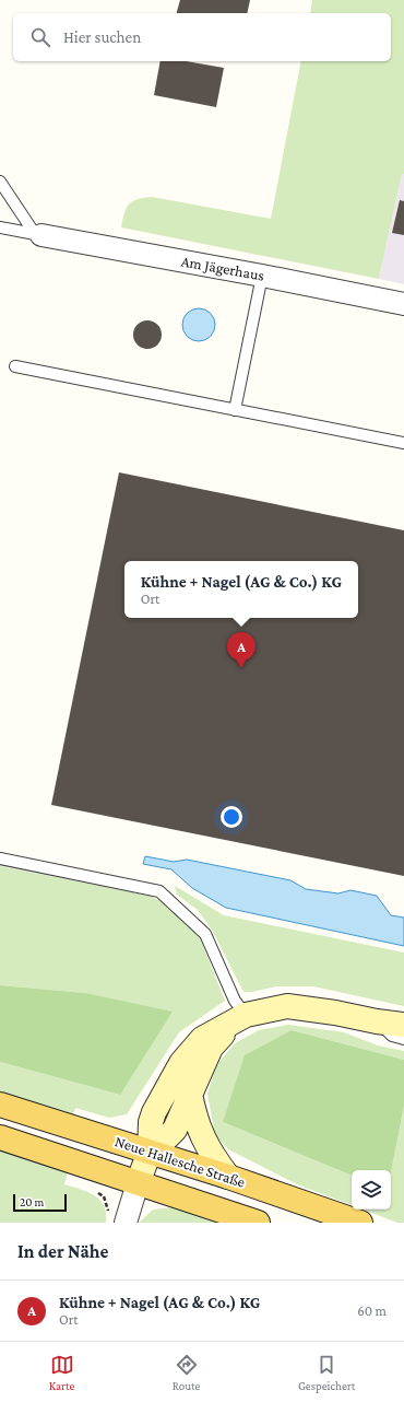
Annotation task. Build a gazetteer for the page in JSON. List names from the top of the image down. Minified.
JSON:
{"streets":{"main road":["Neue Hallesche Straße"],"street":["Am Jägerhaus"]},"scale_bar":"20 m","page":{"search":"Hier suchen","popup":["Kühne + Nagel (AG & Co.) KG","Ort"],"pins":"A","scale":"20 m","heading":"In der Nähe","list":[{"mark":"A","name":"Kühne + Nagel (AG & Co.) KG","note":"Ort","value":"60 m"}],"nav":["Karte","Route","Gespeichert"]}}
